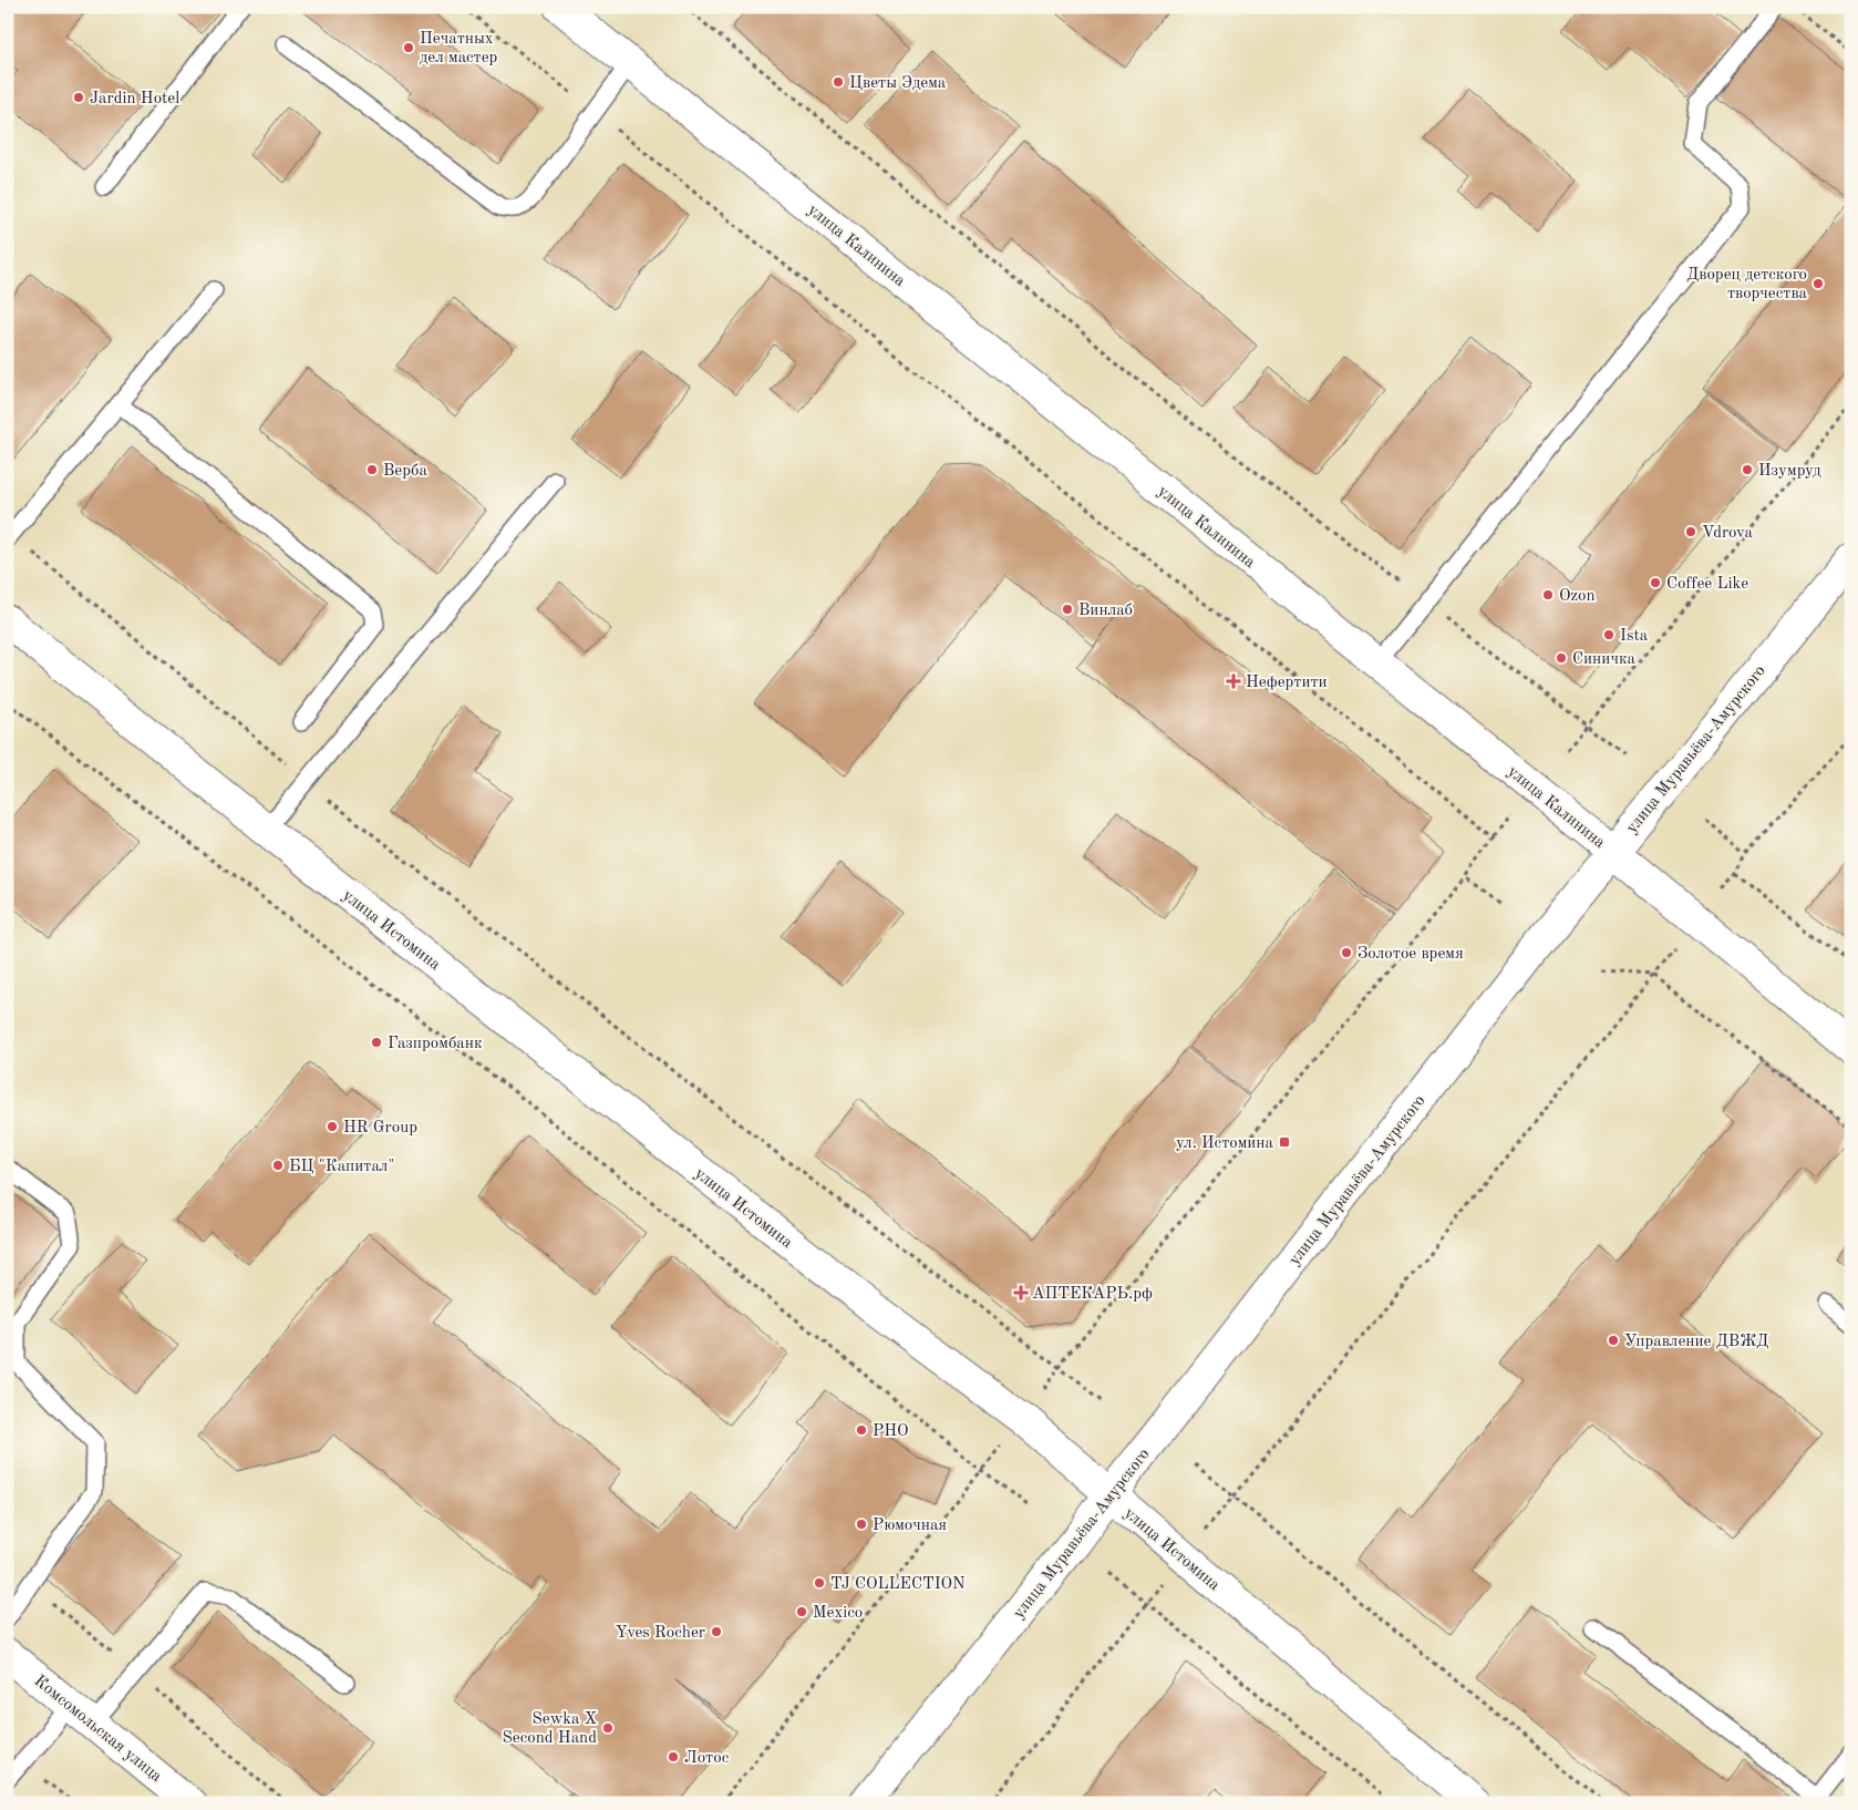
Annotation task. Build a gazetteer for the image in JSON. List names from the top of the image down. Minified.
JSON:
{"streets":{"main road":["улица Калинина","улица Муравьёва-Амурского","улица Истомина","Комсомольская улица"]},"crossings":[["улица Калинина","улица Муравьёва-Амурского"],["улица Муравьёва-Амурского","улица Истомина"]],"places":{"other":["Печатных дел мастер","Цветы Эдема","Jardin Hotel","Дворец детского творчества","Верба","Изумруд","Vdrova","Coffee Like","Ozon","Винлаб","Ista","Синичка","Золотое время","Газпромбанк","HR Group","БЦ \"Капитал\"","Управление ДВЖД","PHO","Рюмочная","TJ COLLECTION","Mexico","Yves Rocher","Sewka X Second Hand","Лотос"],"health":["Нефертити","АПТЕКАРЬ.рф"],"transit":["ул. Истомина"]}}
